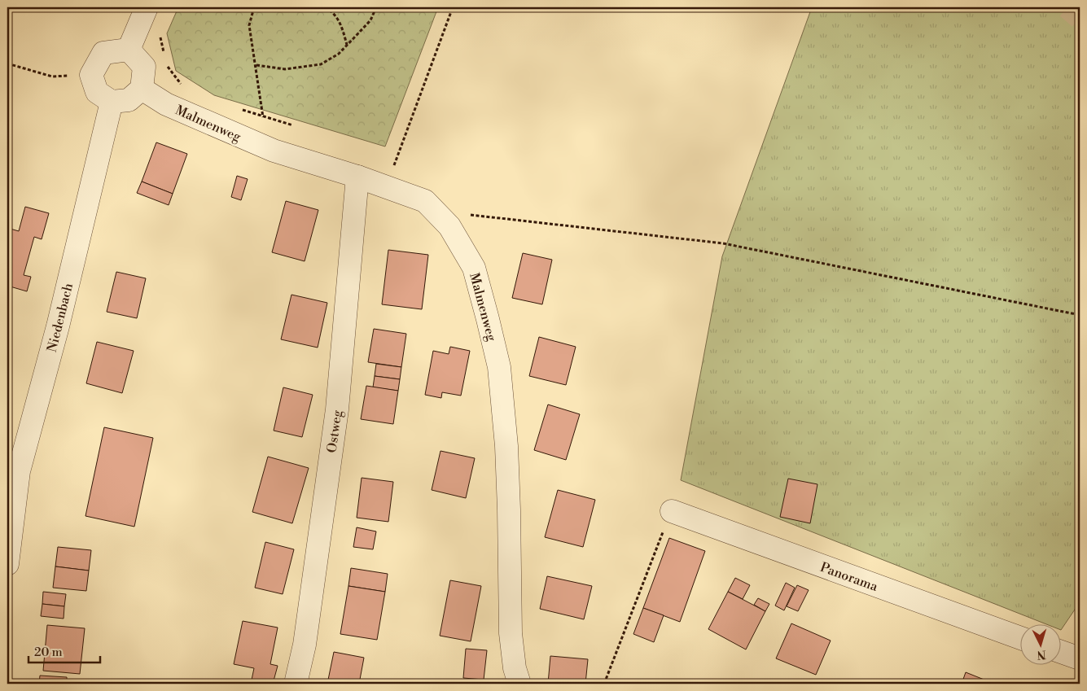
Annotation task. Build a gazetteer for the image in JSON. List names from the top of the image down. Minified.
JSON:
{"streets":{"street":["Malmenweg","Niedenbach","Ostweg","Panorama"]},"crossings":[["Malmenweg","Niedenbach"],["Malmenweg","Ostweg"]],"scale_bar":"20 m","north":"bottom"}
